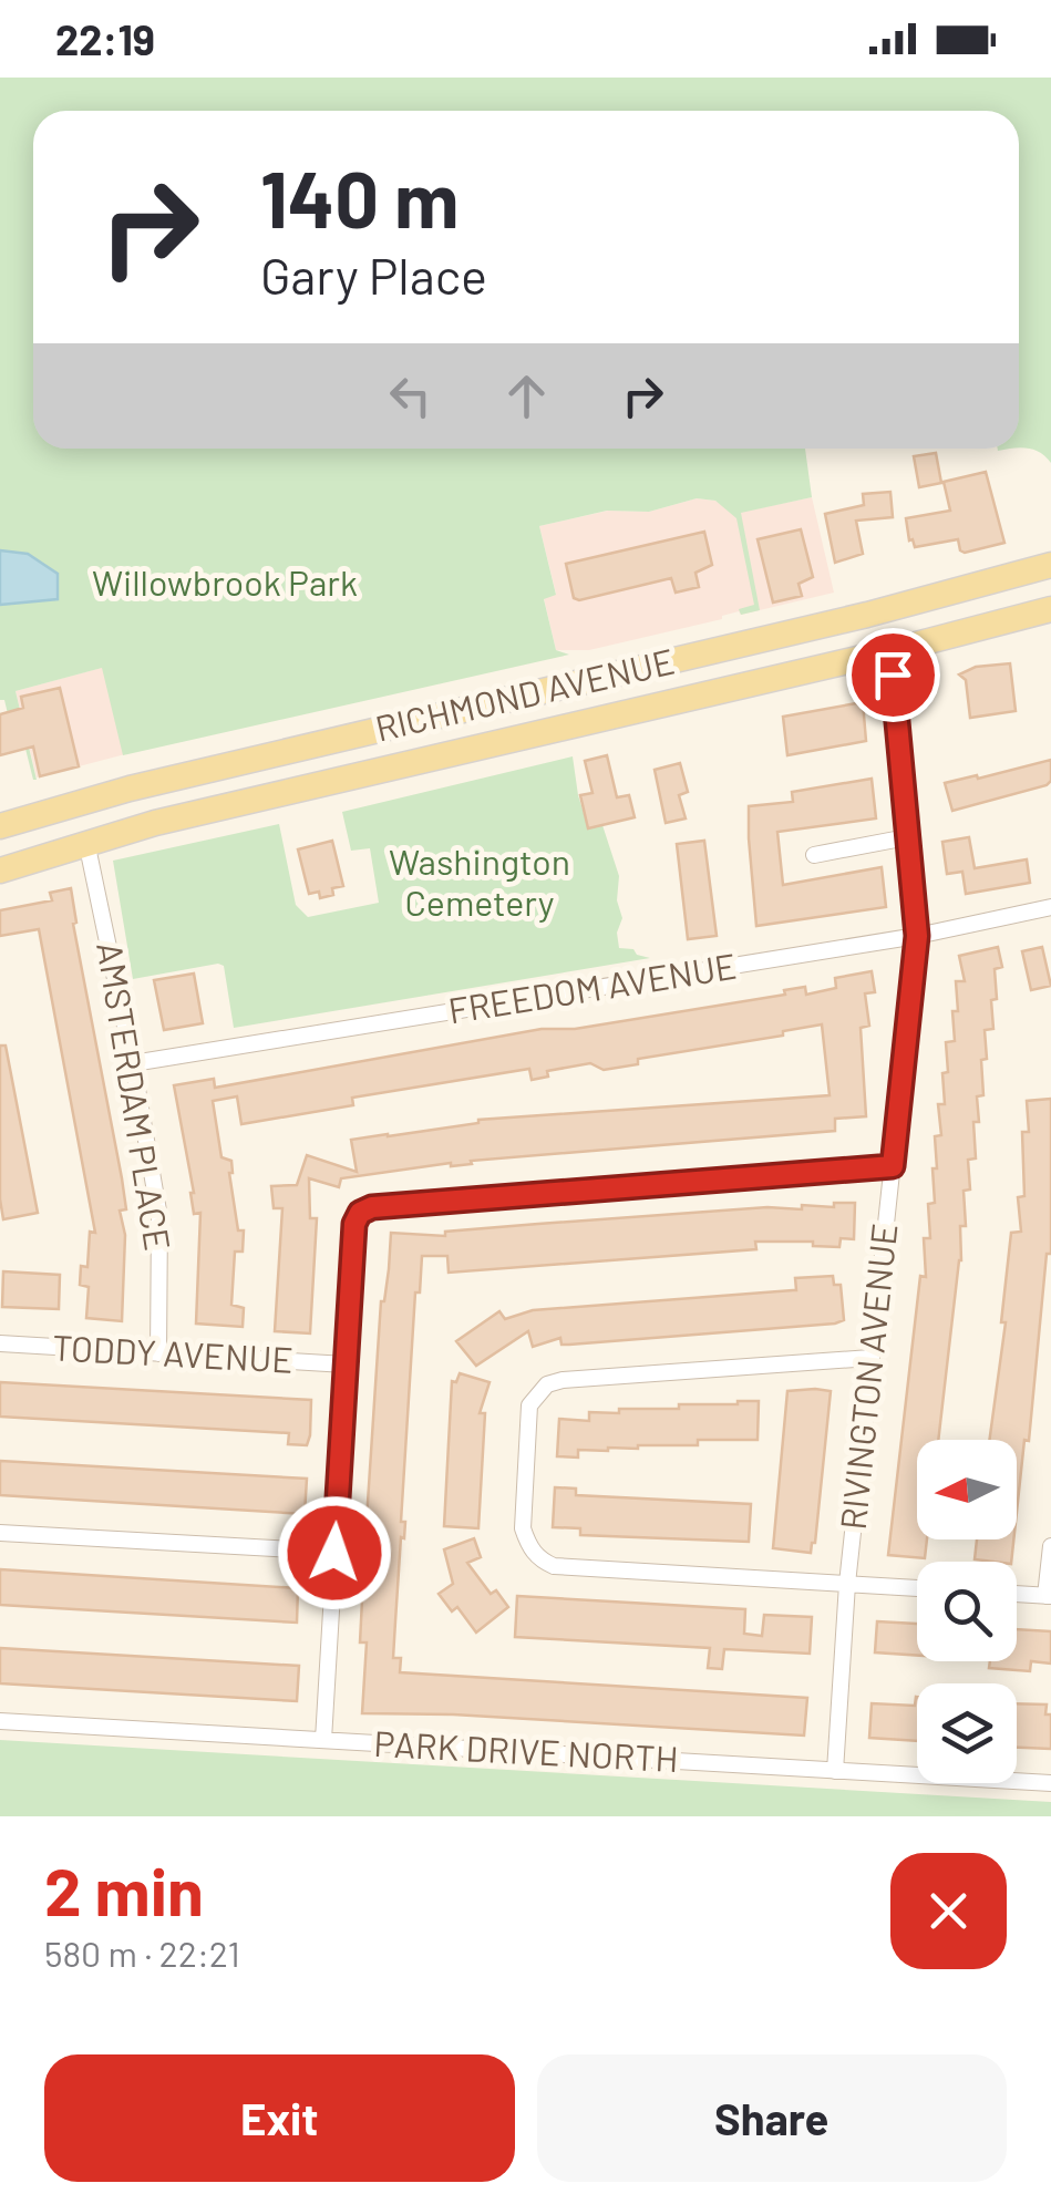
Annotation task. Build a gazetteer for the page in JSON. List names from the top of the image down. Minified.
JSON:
{"streets":{"main road":["RICHMOND AVENUE"],"street":["FREEDOM AVENUE","AMSTERDAM PLACE","TODDY AVENUE","RIVINGTON AVENUE","PARK DRIVE NORTH"]},"crossings":[["RICHMOND AVENUE","AMSTERDAM PLACE"],["RICHMOND AVENUE","RIVINGTON AVENUE"],["FREEDOM AVENUE","AMSTERDAM PLACE"],["FREEDOM AVENUE","RIVINGTON AVENUE"],["AMSTERDAM PLACE","TODDY AVENUE"],["RIVINGTON AVENUE","PARK DRIVE NORTH"]],"parks":["Willowbrook Park","Washington Cemetery"],"north":"left","page":{"status":"22:19","turn":["140 m","Gary Place"],"heading":["2 min","580 m · 22:21"],"buttons":["Exit","Share"]}}
